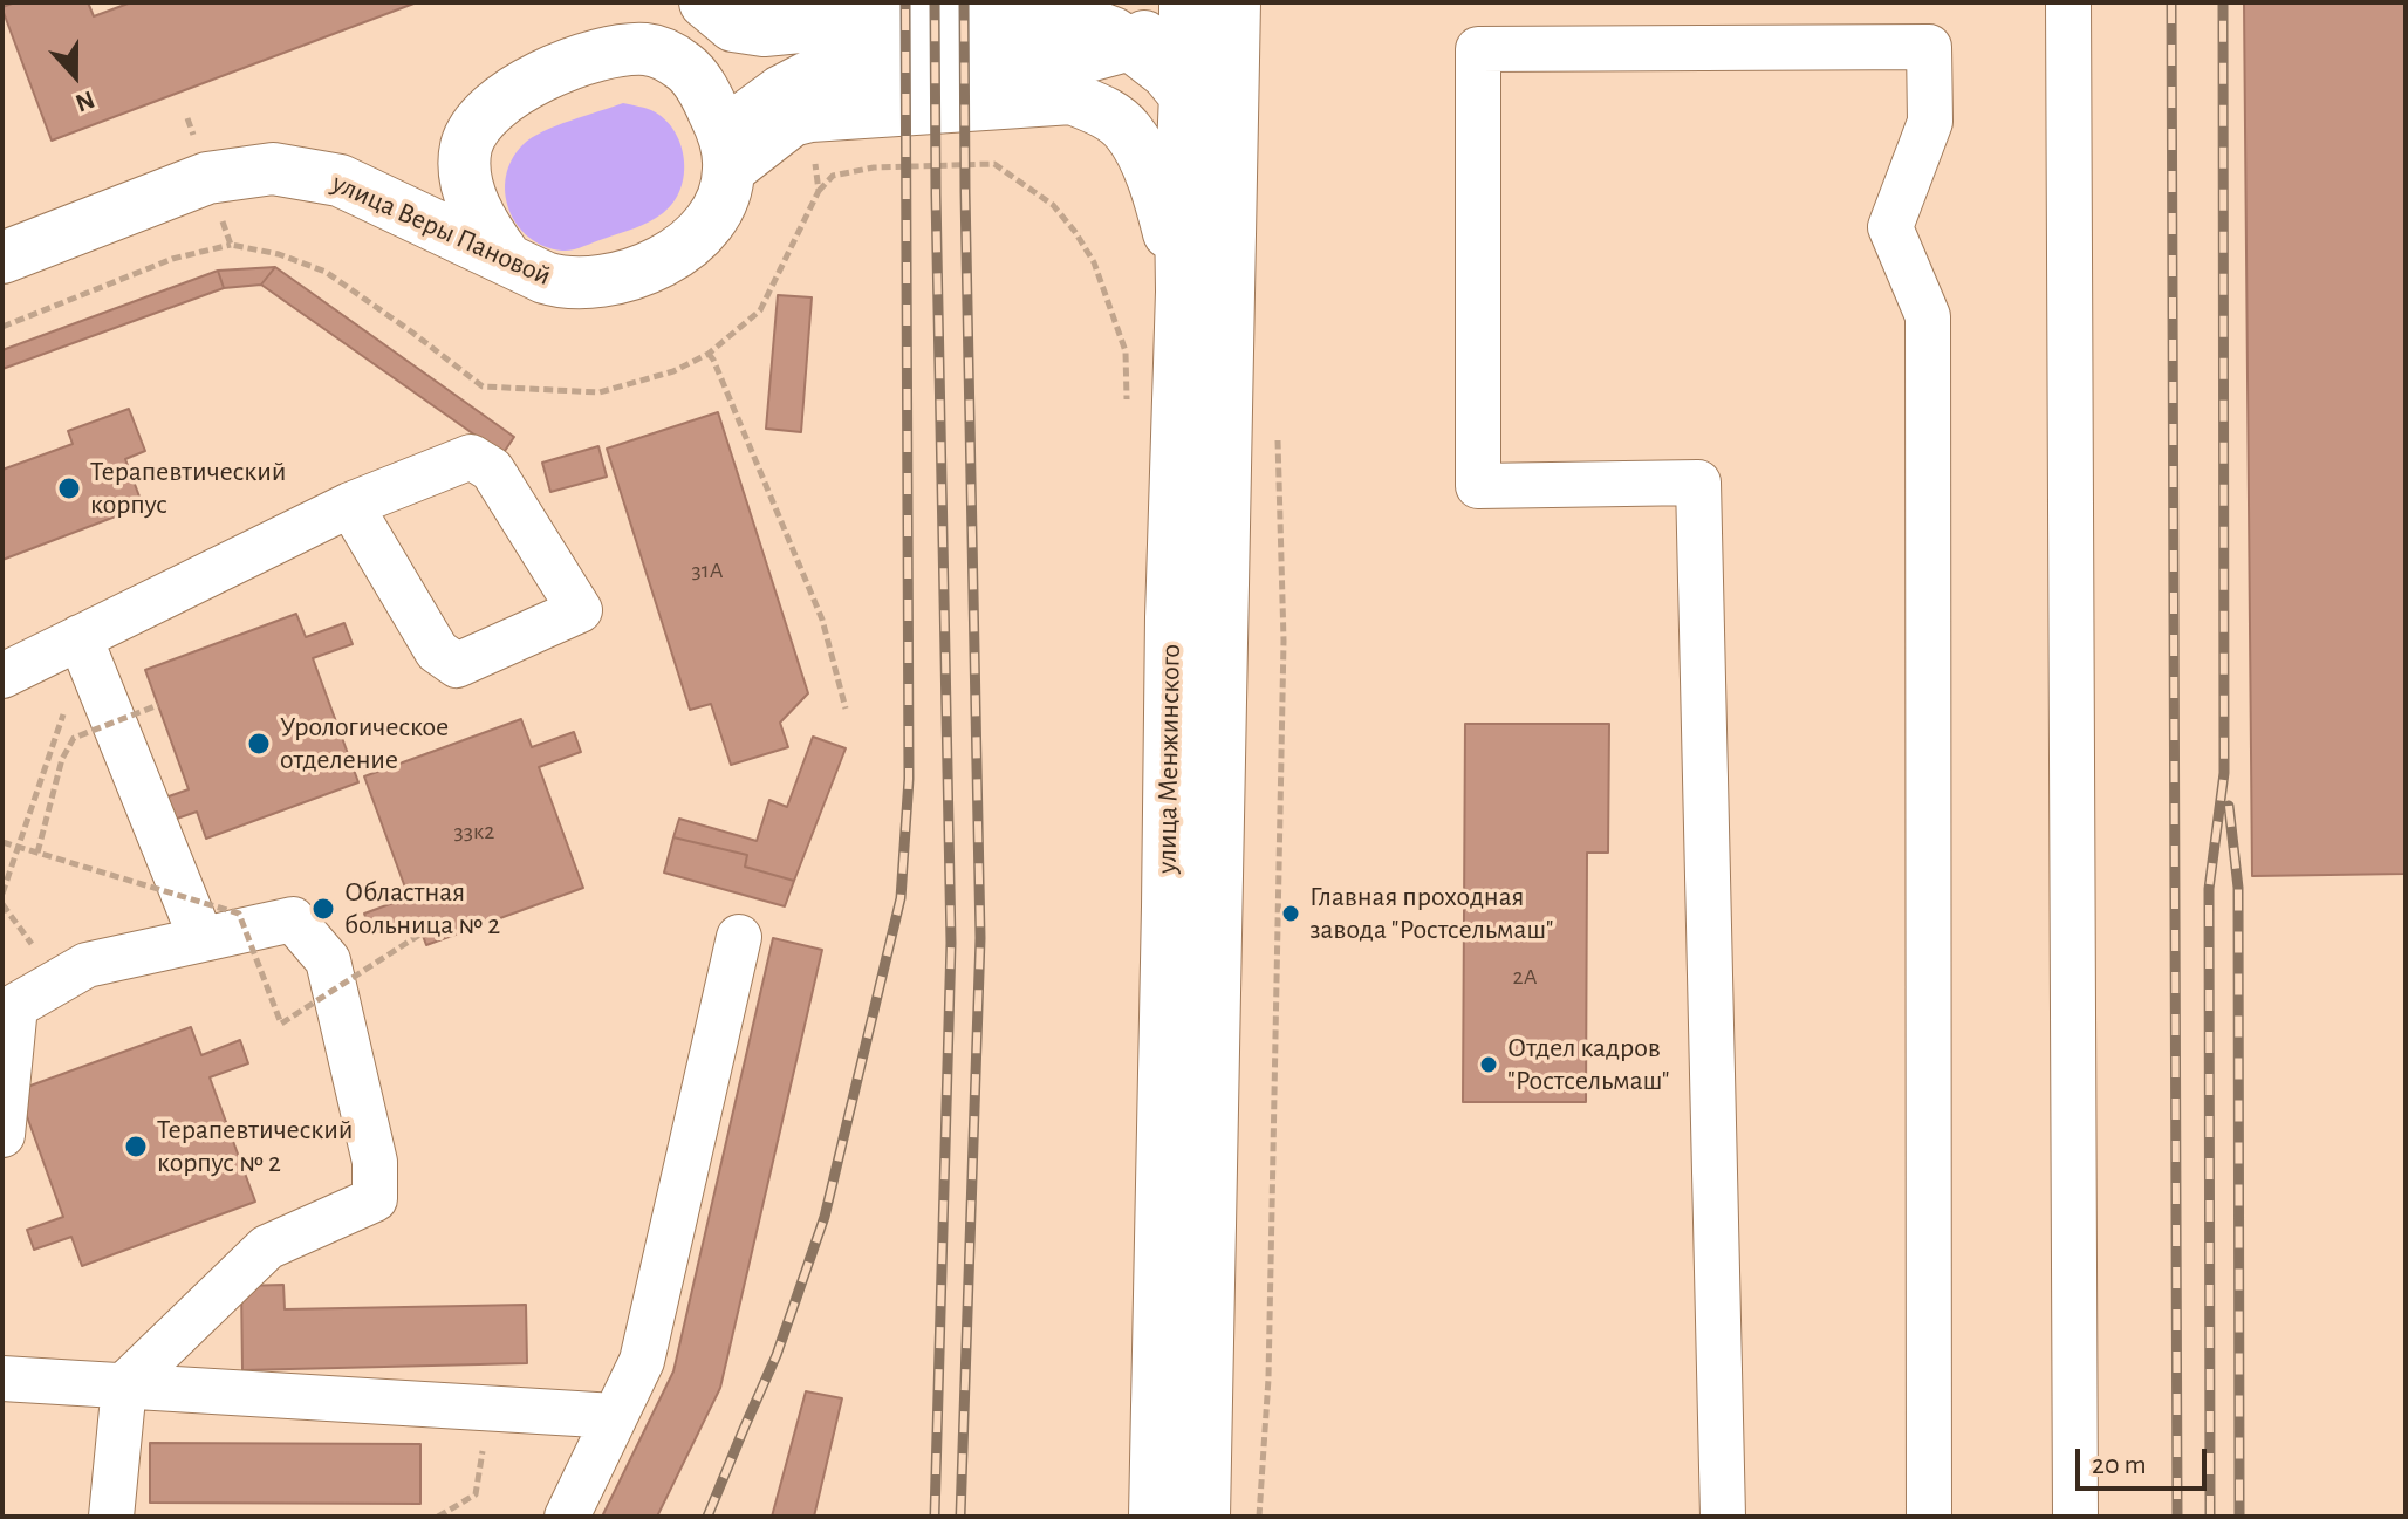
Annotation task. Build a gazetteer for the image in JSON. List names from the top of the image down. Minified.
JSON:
{"streets":{"main road":["улица Веры Пановой","улица Менжинского"]},"places":["Терапевтический корпус","Урологическое отделение","Областная больница № 2","Главная проходная завода \"Ростсельмаш\"","Отдел кадров \"Ростсельмаш\"","Терапевтический корпус № 2"],"house_numbers":["31А","33к2","2А"],"scale_bar":"20 m","north":"bottom"}
